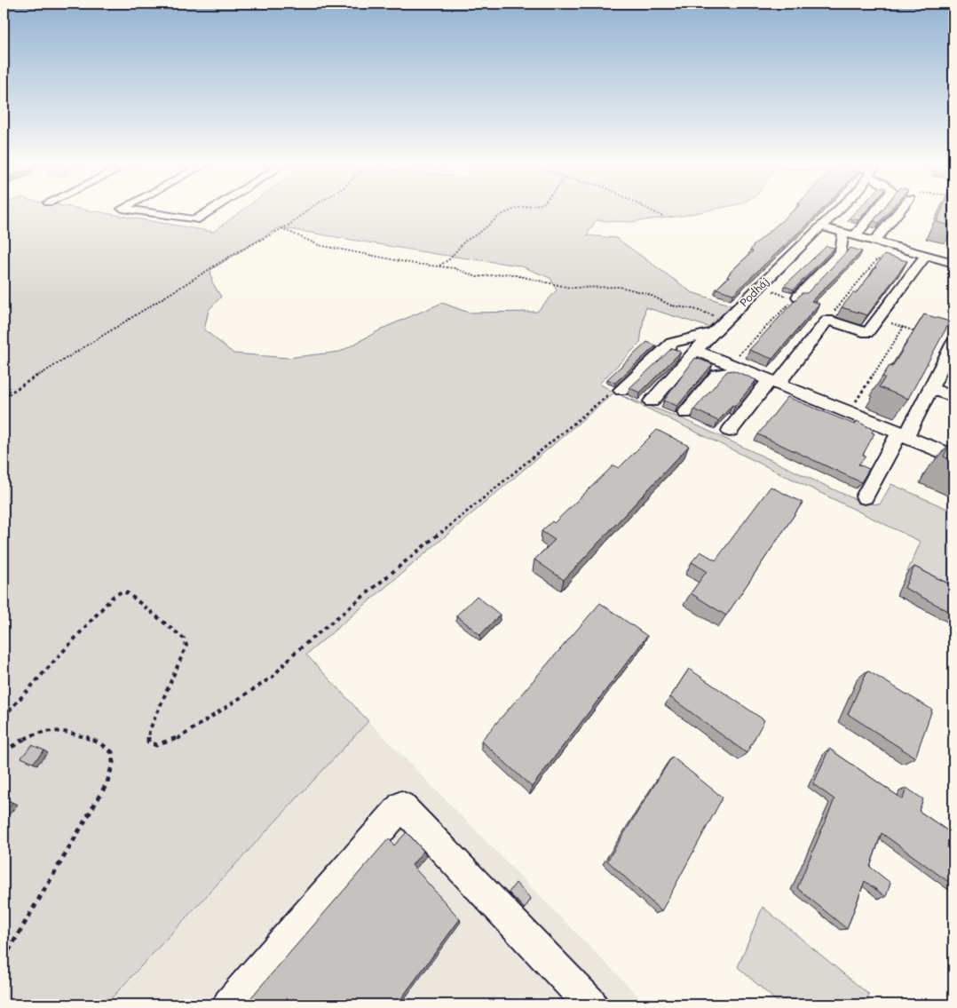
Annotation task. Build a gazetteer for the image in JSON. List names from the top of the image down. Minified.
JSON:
{"streets":{"street":["Podháj"]}}
